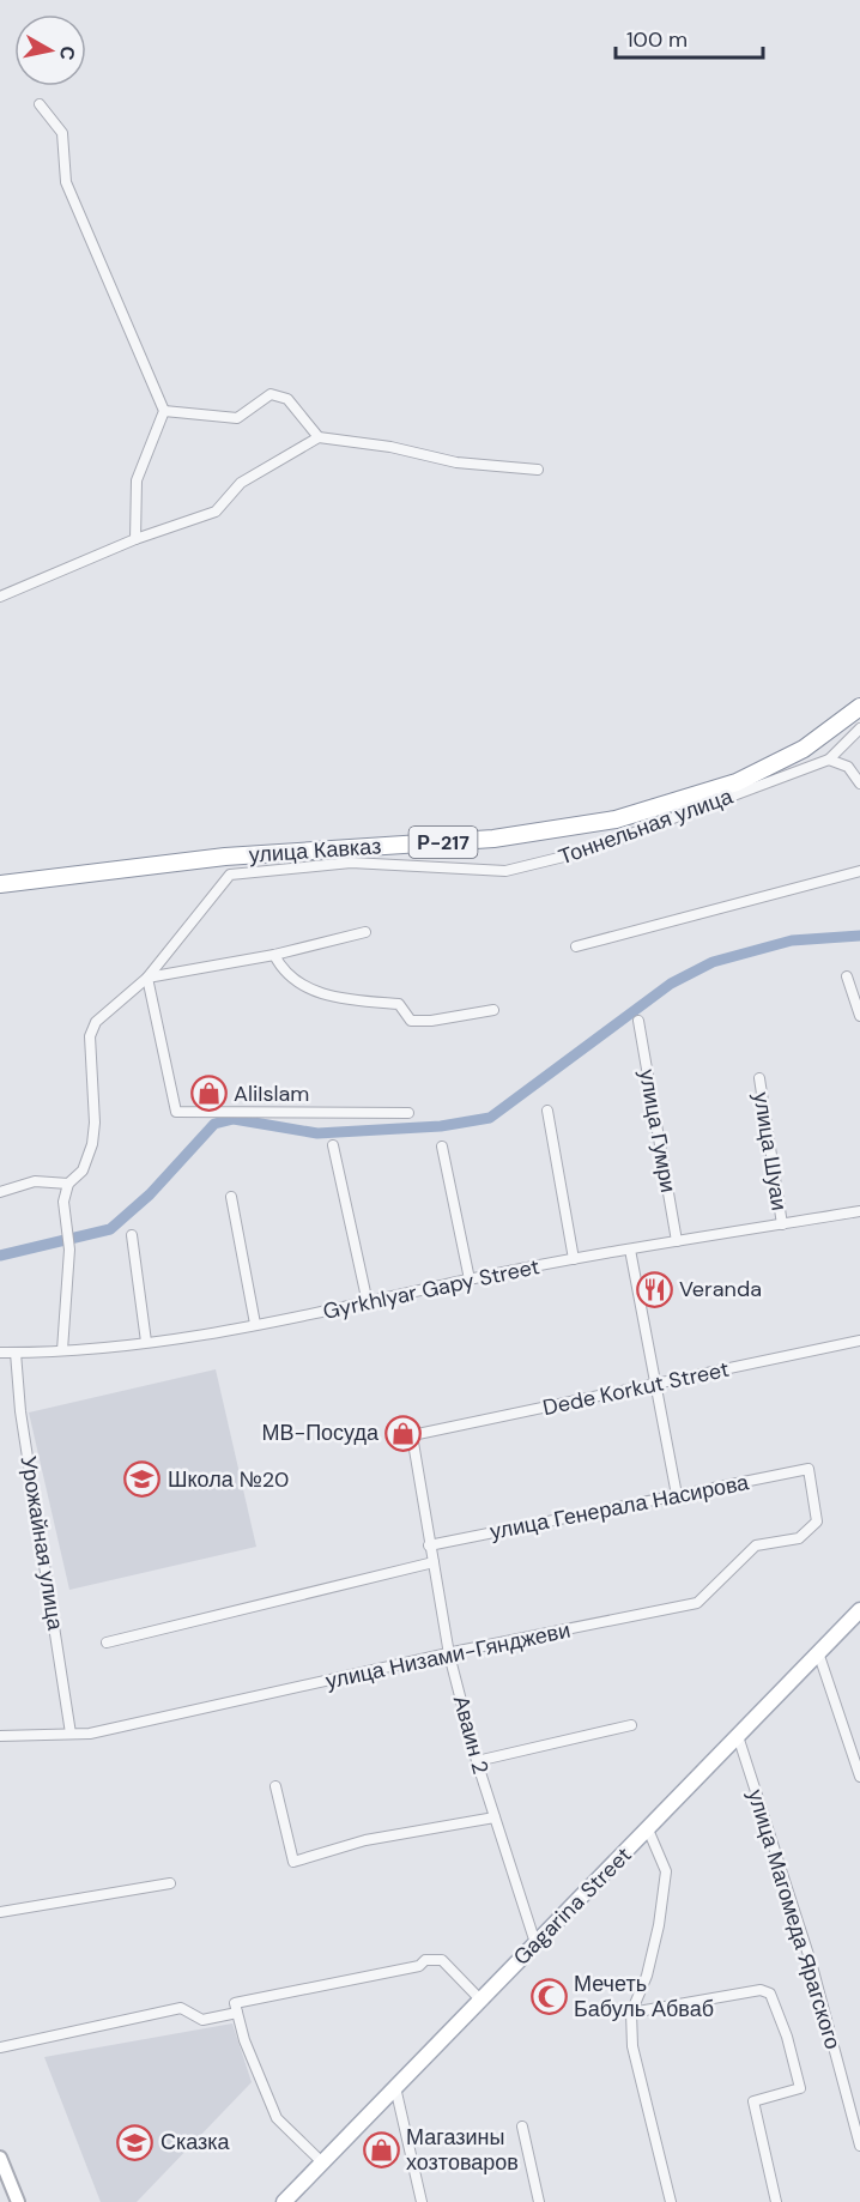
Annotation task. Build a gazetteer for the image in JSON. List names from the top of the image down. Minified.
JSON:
{"streets":{"highway":["Р-217","улица Кавказ"],"main road":["Gagarina Street"],"street":["Тоннельная улица","улица Гумри","улица Шуаи","Gyrkhlyar Gapy Street","Dede Korkut Street","улица Генерала Насирова","Урожайная улица","улица Низами-Гянджеви","Аваин 2","улица Магомеда Ярагского"]},"crossings":[["улица Гумри","Gyrkhlyar Gapy Street"],["улица Шуаи","Gyrkhlyar Gapy Street"],["Gyrkhlyar Gapy Street","Урожайная улица"],["Dede Korkut Street","Аваин 2"],["улица Генерала Насирова","улица Низами-Гянджеви"],["улица Генерала Насирова","Аваин 2"],["Урожайная улица","улица Низами-Гянджеви"],["улица Низами-Гянджеви","Аваин 2"],["Аваин 2","Gagarina Street"],["Gagarina Street","улица Магомеда Ярагского"]],"places":{"shop":["AliIslam","МВ-Посуда","Магазины хозтоваров"],"restaurant":["Veranda"],"school or university":["Школа №20","Сказка"],"mosque":["Мечеть Бабуль Абваб"]},"scale_bar":"100 m","north":"right"}
